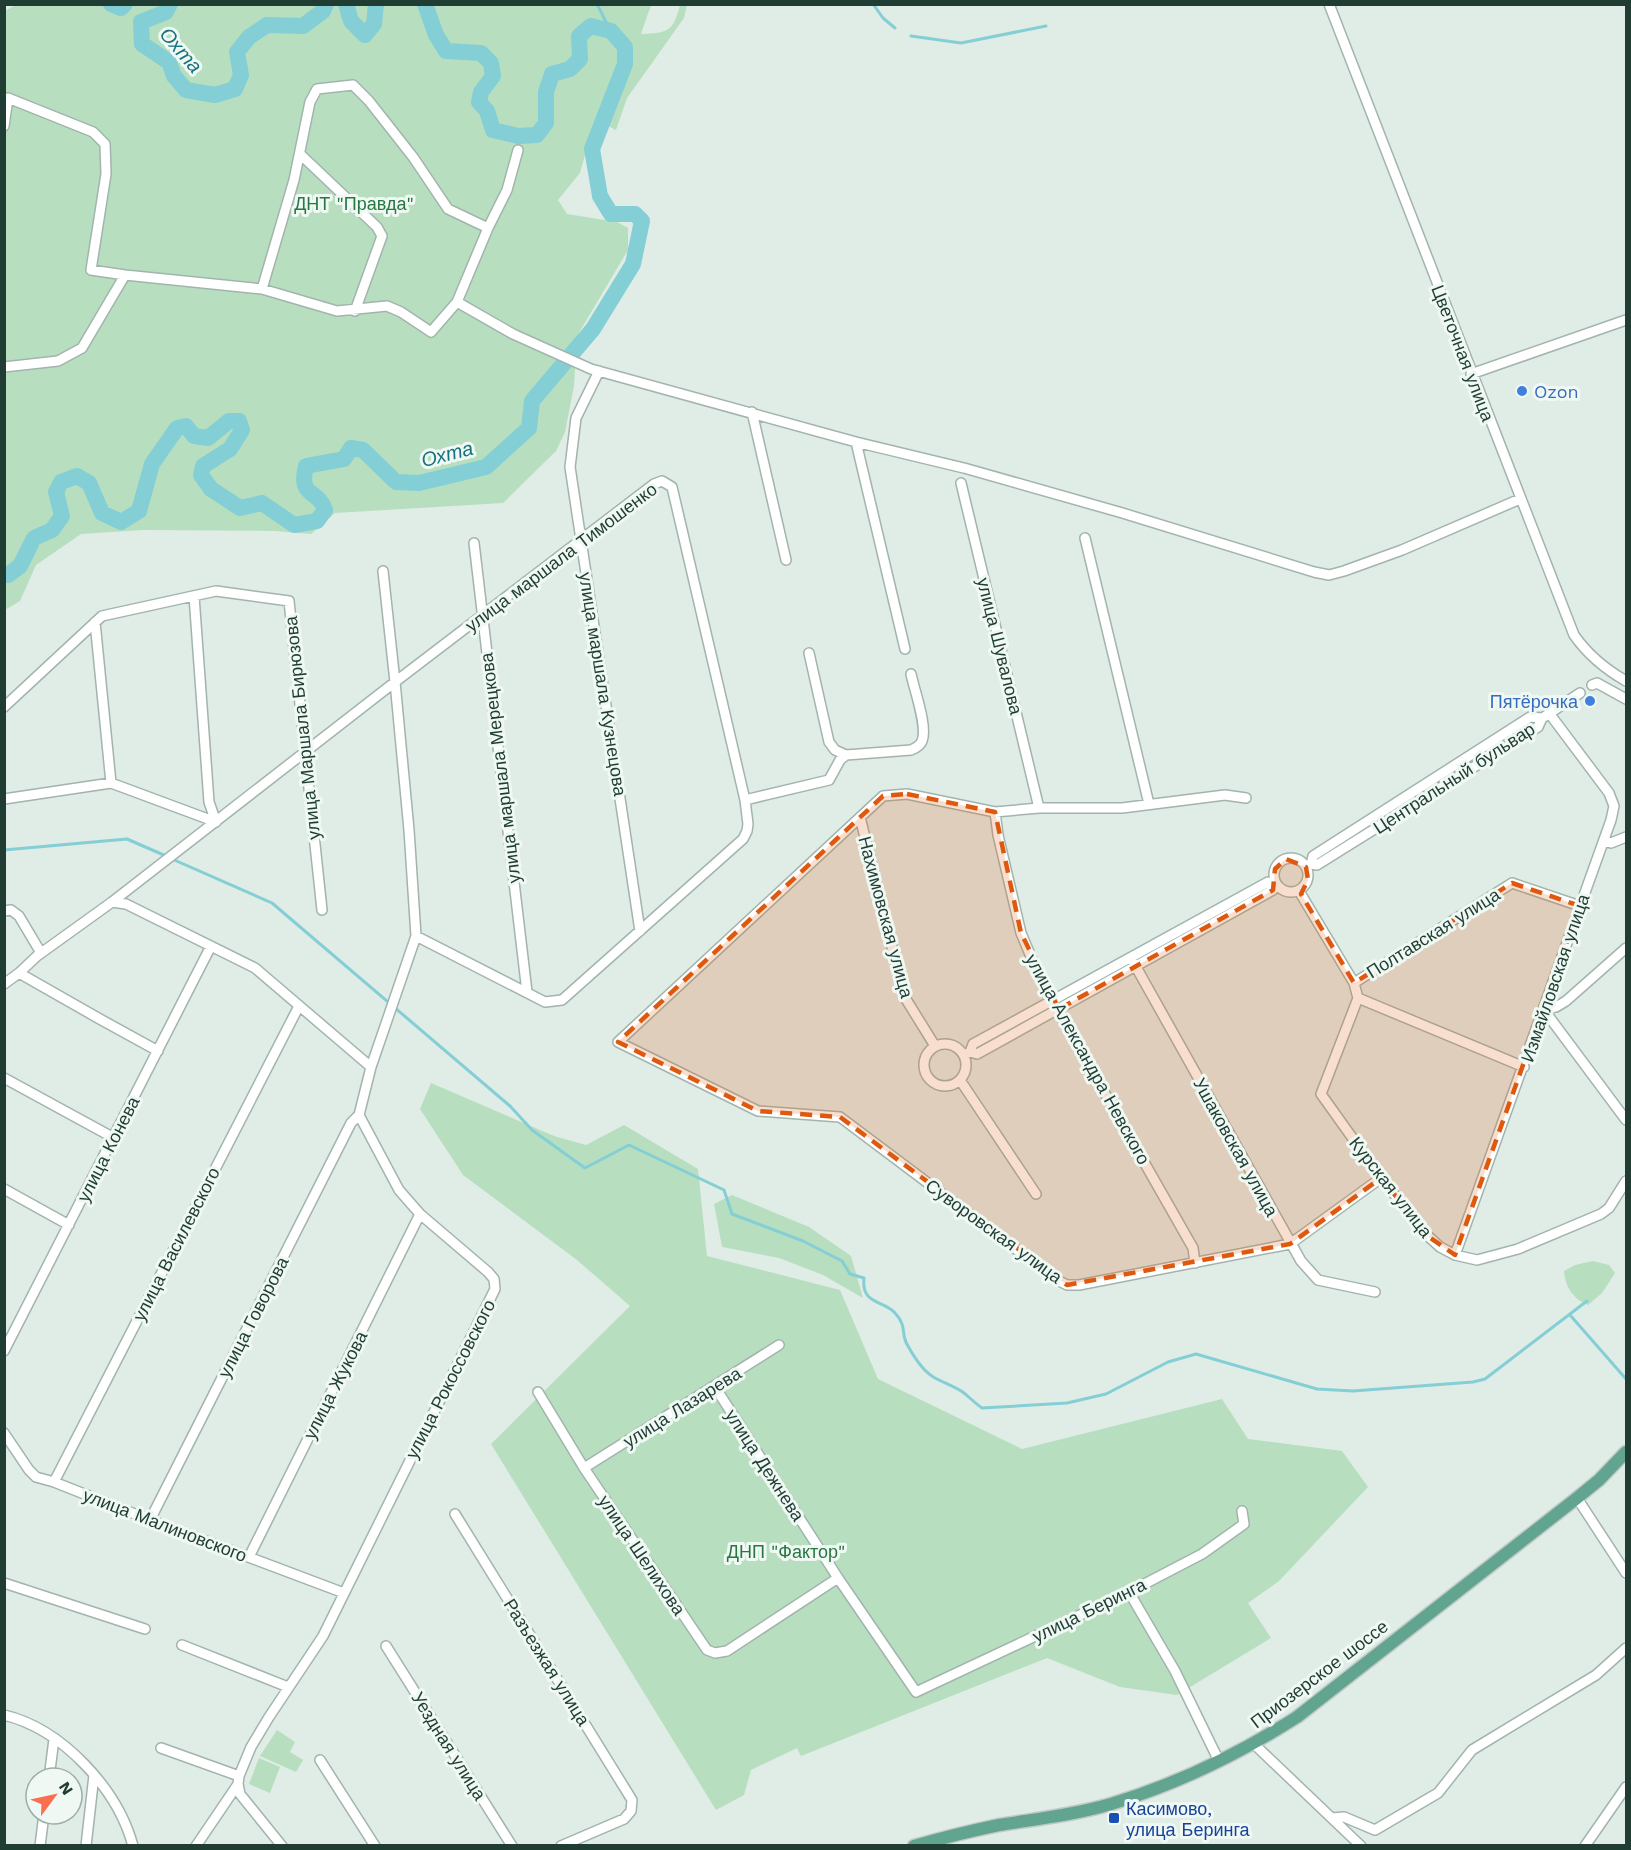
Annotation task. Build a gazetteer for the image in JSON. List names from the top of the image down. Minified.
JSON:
{"streets":{"main road":["Приозерское шоссе"],"street":["Цветочная улица","улица маршала Тимошенко","улица Шувалова","улица маршала Кузнецова","улица Маршала Бирюзова","улица маршала Мерецкова","Центральный бульвар","Нахимовская улица","Полтавская улица","Измайловская улица","улица Александра Невского","Ушаковская улица","улица Конева","Курская улица","Суворовская улица","улица Василевского","улица Говорова","улица Рокоссовского","улица Жукова","улица Лазарева","улица Дежнева","улица Малиновского","улица Шелихова","улица Беринга","Разъезжая улица","Уездная улица"]},"crossings":[["улица маршала Тимошенко","улица маршала Кузнецова"],["улица маршала Тимошенко","улица Маршала Бирюзова"],["улица маршала Тимошенко","улица маршала Мерецкова"],["Центральный бульвар","Измайловская улица"],["Нахимовская улица","Суворовская улица"],["Полтавская улица","Измайловская улица"],["Измайловская улица","Курская улица"],["улица Александра Невского","Суворовская улица"],["Ушаковская улица","Суворовская улица"],["Курская улица","Суворовская улица"],["улица Василевского","улица Малиновского"],["улица Говорова","улица Рокоссовского"],["улица Говорова","улица Малиновского"],["улица Рокоссовского","улица Жукова"],["улица Рокоссовского","улица Малиновского"],["улица Жукова","улица Малиновского"],["улица Лазарева","улица Дежнева"],["улица Лазарева","улица Шелихова"],["улица Дежнева","улица Шелихова"],["улица Дежнева","улица Беринга"]],"water":["Охта"],"parks":["ДНТ \"Правда\"","ДНП \"Фактор\""],"places":{"other":["Ozon","Пятёрочка"],"transit":["Касимово, улица Беринга"]},"north":"top right"}
